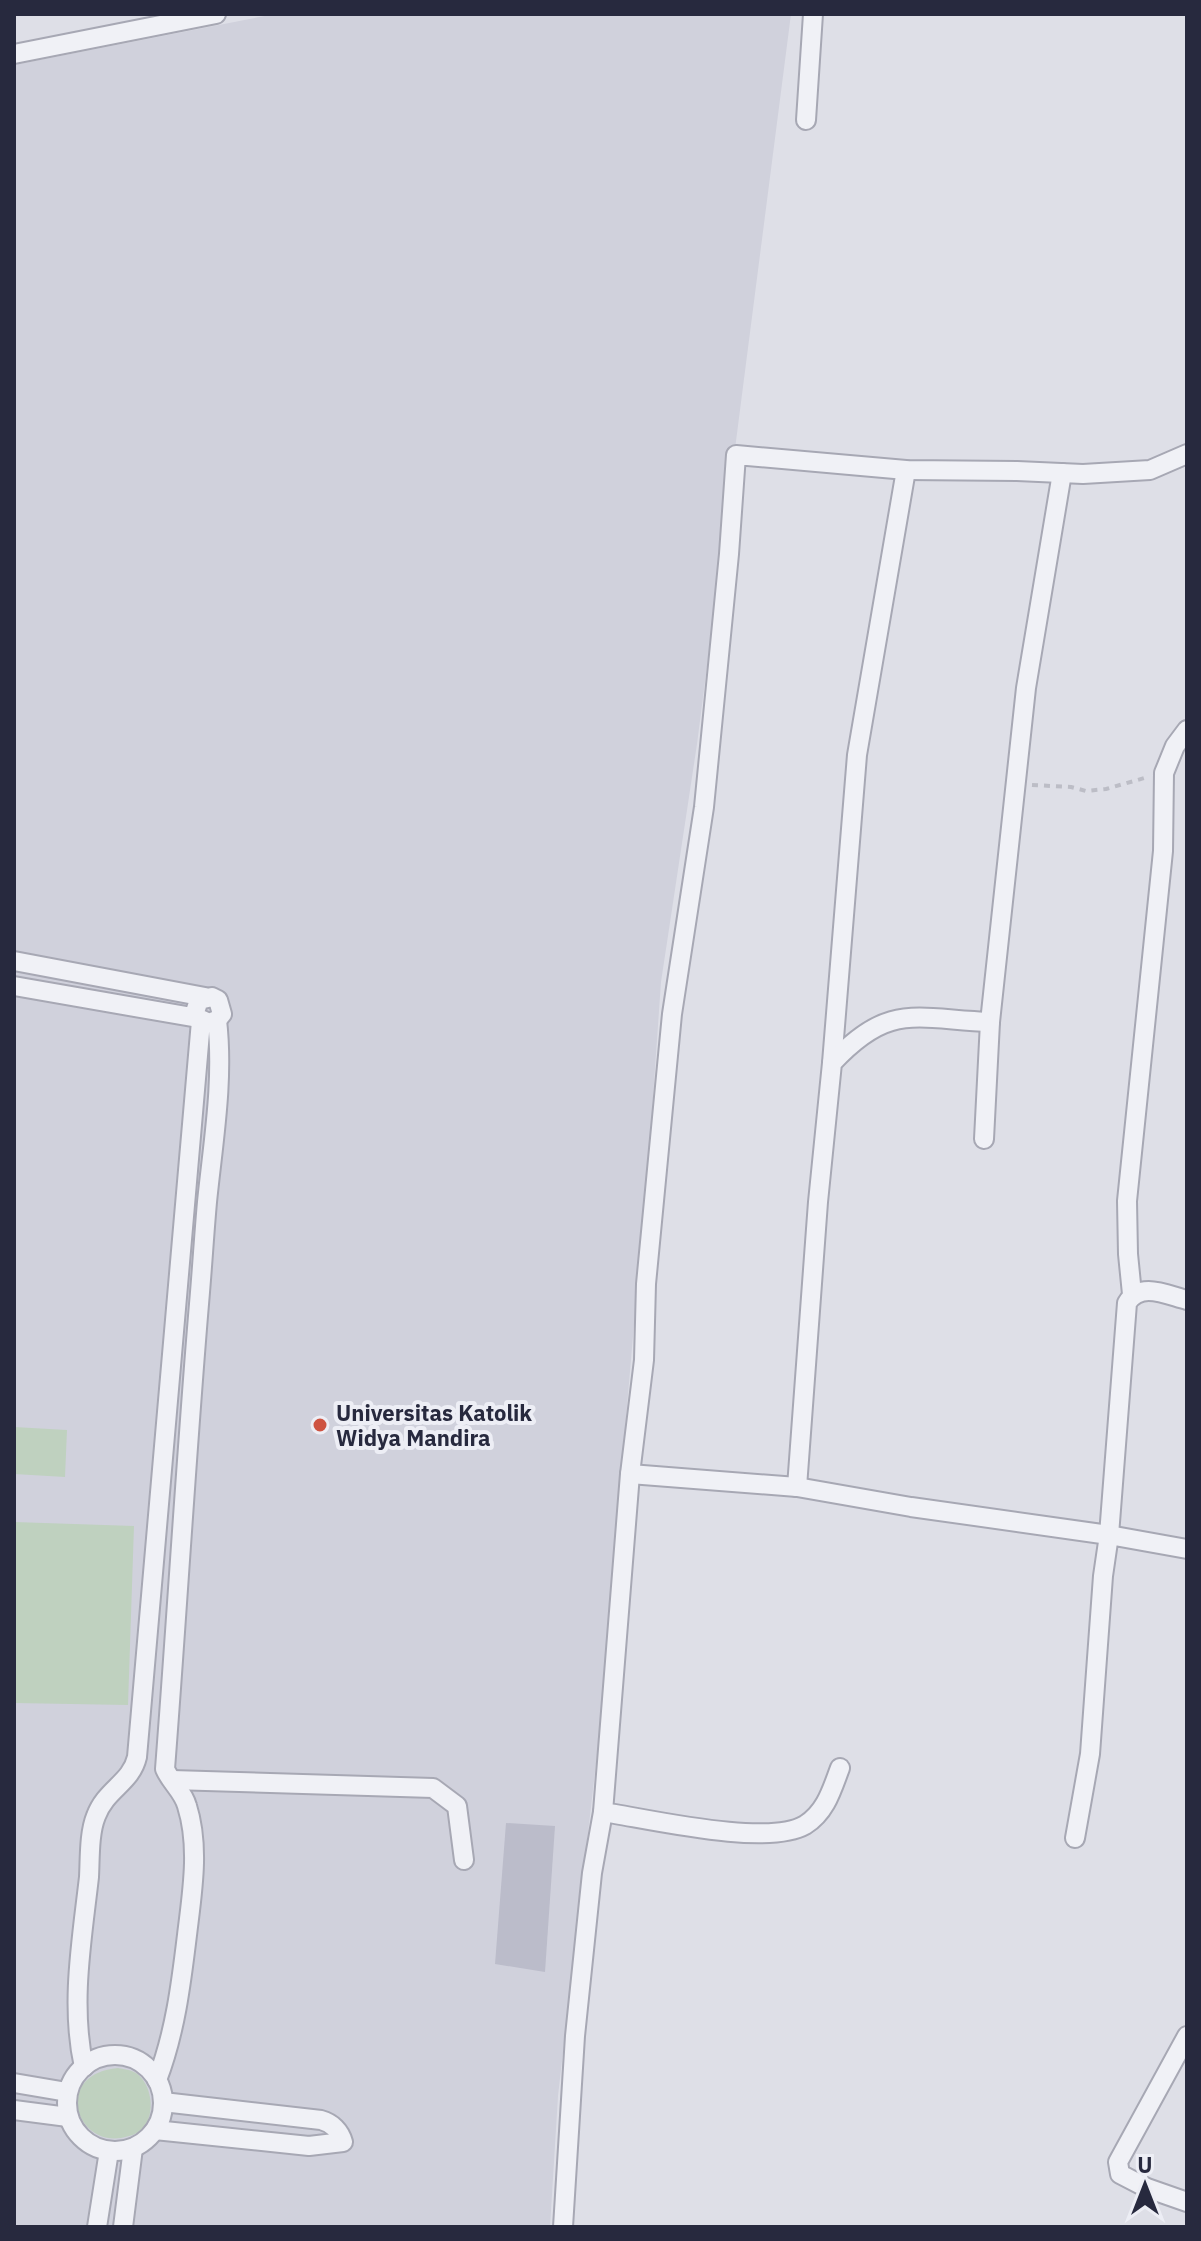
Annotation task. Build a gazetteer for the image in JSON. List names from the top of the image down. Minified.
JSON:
{"places":["Universitas Katolik Widya Mandira"],"north":"top"}
